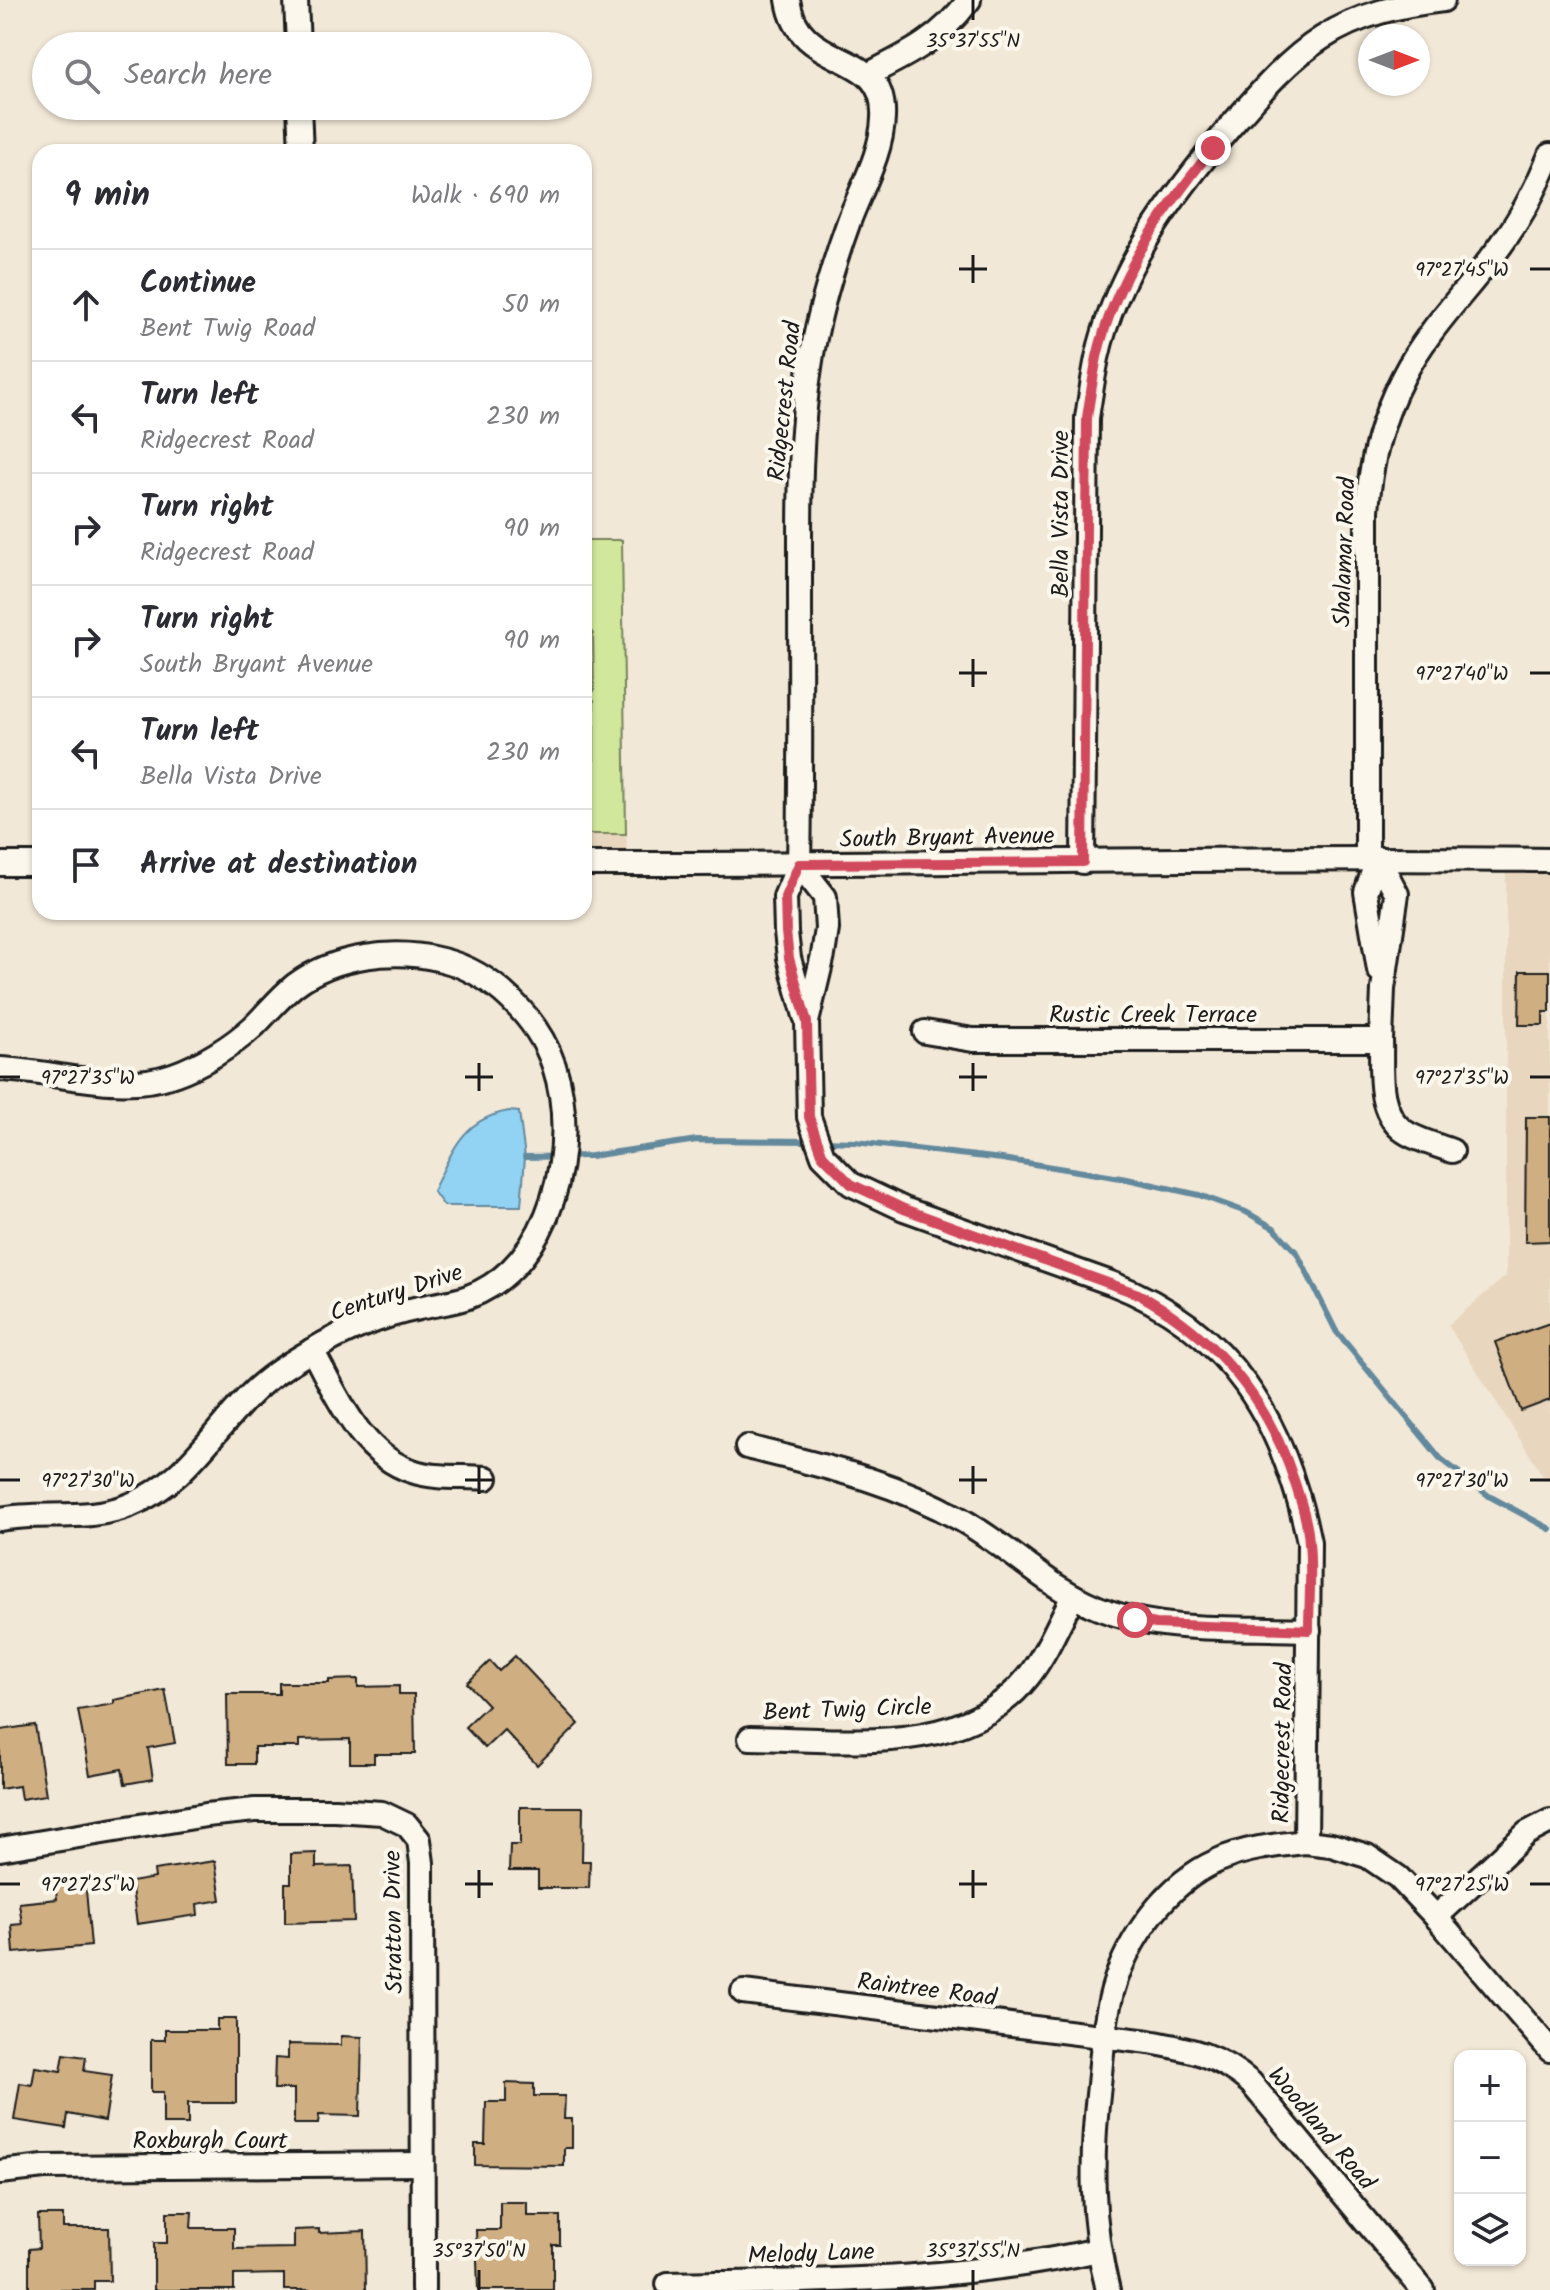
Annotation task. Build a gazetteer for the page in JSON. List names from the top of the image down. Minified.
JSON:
{"streets":{"street":["Ridgecrest Road","Bella Vista Drive","Shalamar Road","South Bryant Avenue","Rustic Creek Terrace","Century Drive","Bent Twig Circle","Stratton Drive","Raintree Road","Woodland Road","Roxburgh Court","Melody Lane"]},"crossings":[["Ridgecrest Road","South Bryant Avenue"],["Ridgecrest Road","Raintree Road"],["Ridgecrest Road","Woodland Road"],["Ridgecrest Road","Melody Lane"],["Bella Vista Drive","South Bryant Avenue"],["Shalamar Road","South Bryant Avenue"],["Stratton Drive","Roxburgh Court"],["Raintree Road","Woodland Road"]],"north":"right","page":{"search":"Search here","heading":["9 min","Walk · 690 m"],"list":[["Continue","Bent Twig Road","50 m"],["Turn left","Ridgecrest Road","230 m"],["Turn right","Ridgecrest Road","90 m"],["Turn right","South Bryant Avenue","90 m"],["Turn left","Bella Vista Drive","230 m"],"Arrive at destination"],"map_buttons":["+","−"]},"coordinates":["35°37'55\"N","97°27'45\"W","97°27'40\"W","97°27'35\"W","97°27'30\"W","97°27'25\"W","35°37'50\"N"]}
